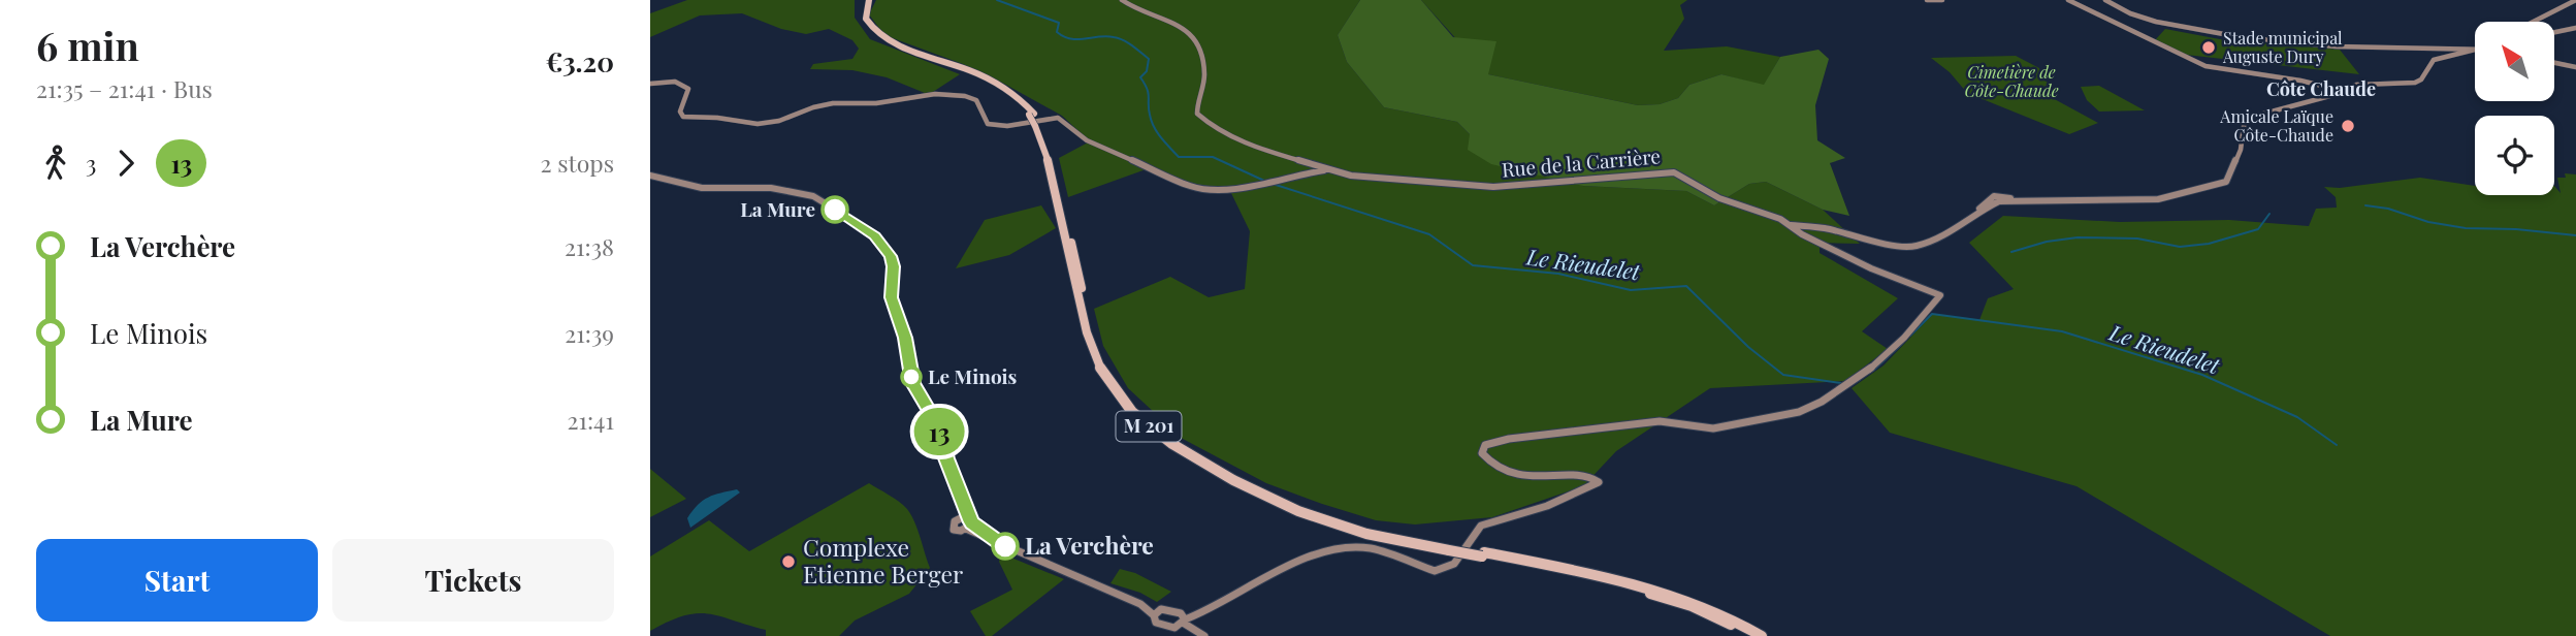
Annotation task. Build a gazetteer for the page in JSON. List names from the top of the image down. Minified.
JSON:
{"streets":{"highway":["M 201"],"street":["Rue de la Carrière"]},"districts":["Côte Chaude"],"water":["Le Rieudelet"],"parks":["Cimetière de Côte-Chaude"],"places":["Stade municipal Auguste Dury","Amicale Laïque Côte-Chaude","La Mure","Le Minois","La Verchère","Complexe Etienne Berger"],"lines":["bus line 13"],"north":"top left","page":{"heading":["6 min","21:35 – 21:41 · Bus","€3.20"],"on_map":"13","legs":["3","13","2 stops"],"list":[{"name":"La Verchère","value":"21:38"},{"name":"Le Minois","value":"21:39"},{"name":"La Mure","value":"21:41"}],"buttons":["Start","Tickets"]}}
